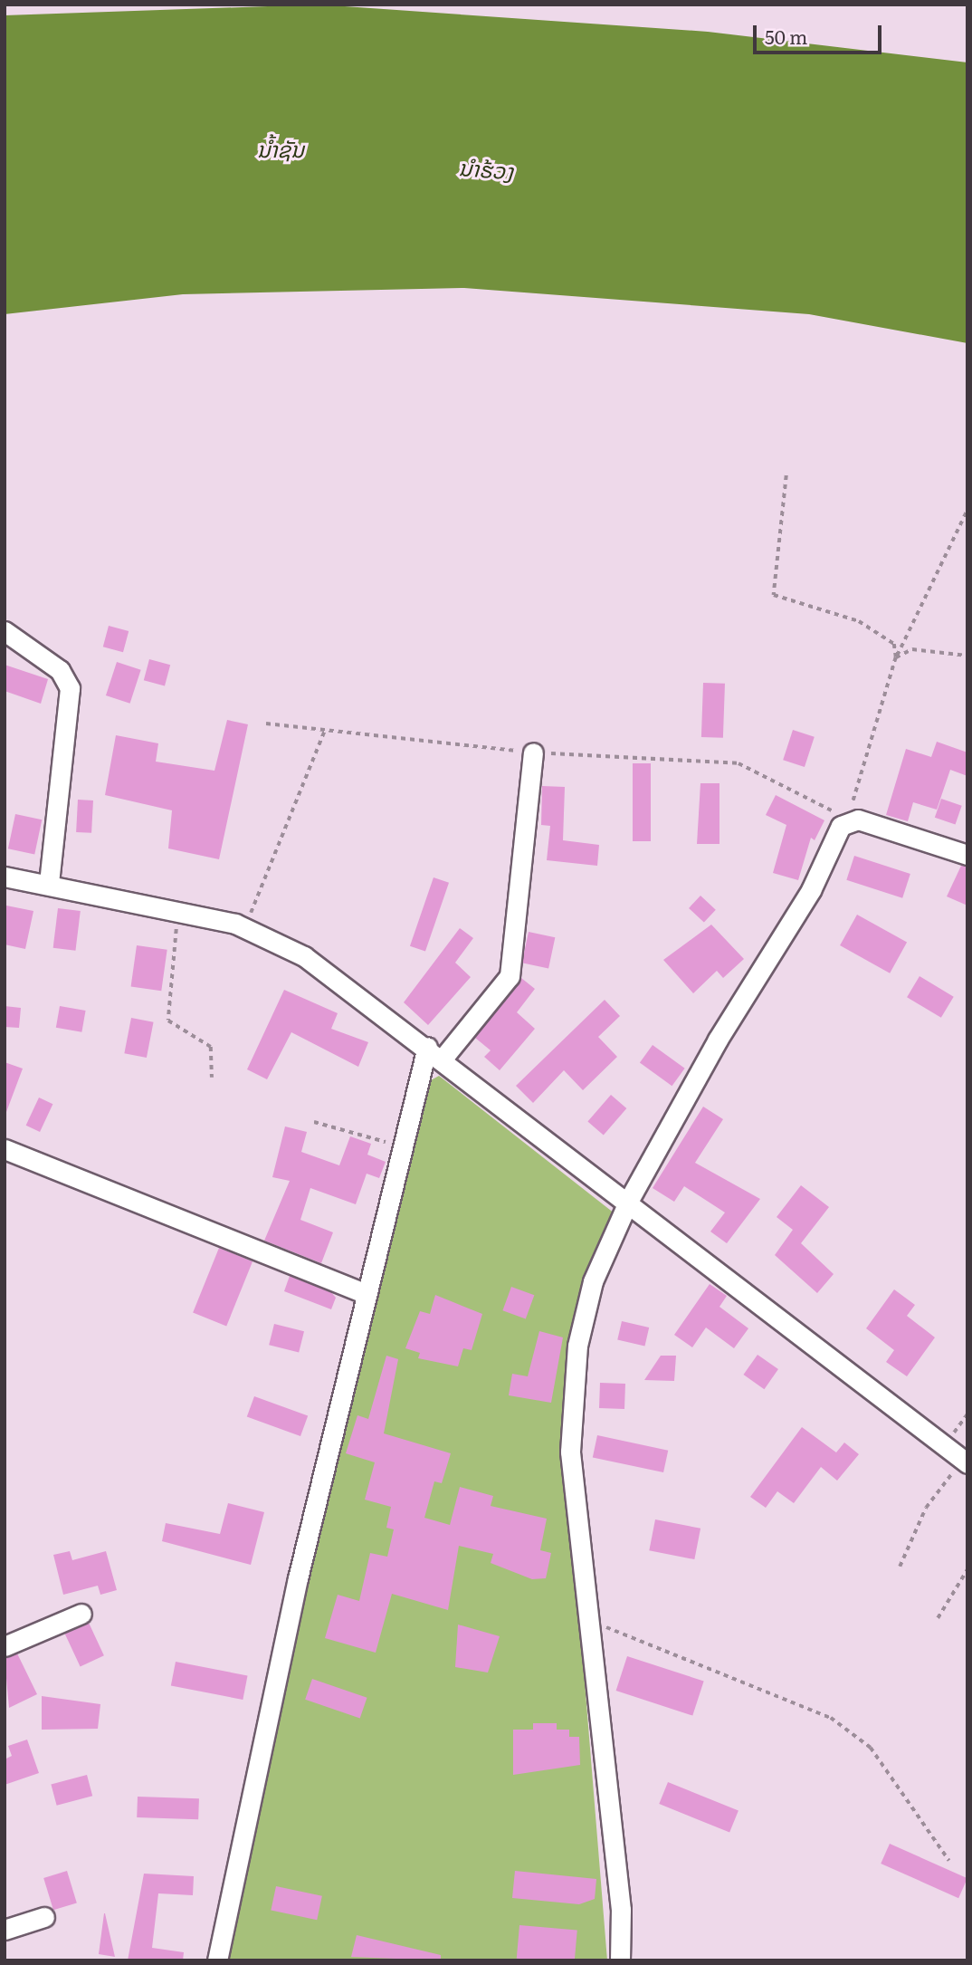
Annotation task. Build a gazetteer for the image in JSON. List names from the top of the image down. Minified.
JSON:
{"water":["ນ້ຳຊັນ","ນຳ້ຮວງ"],"scale_bar":"50 m"}
